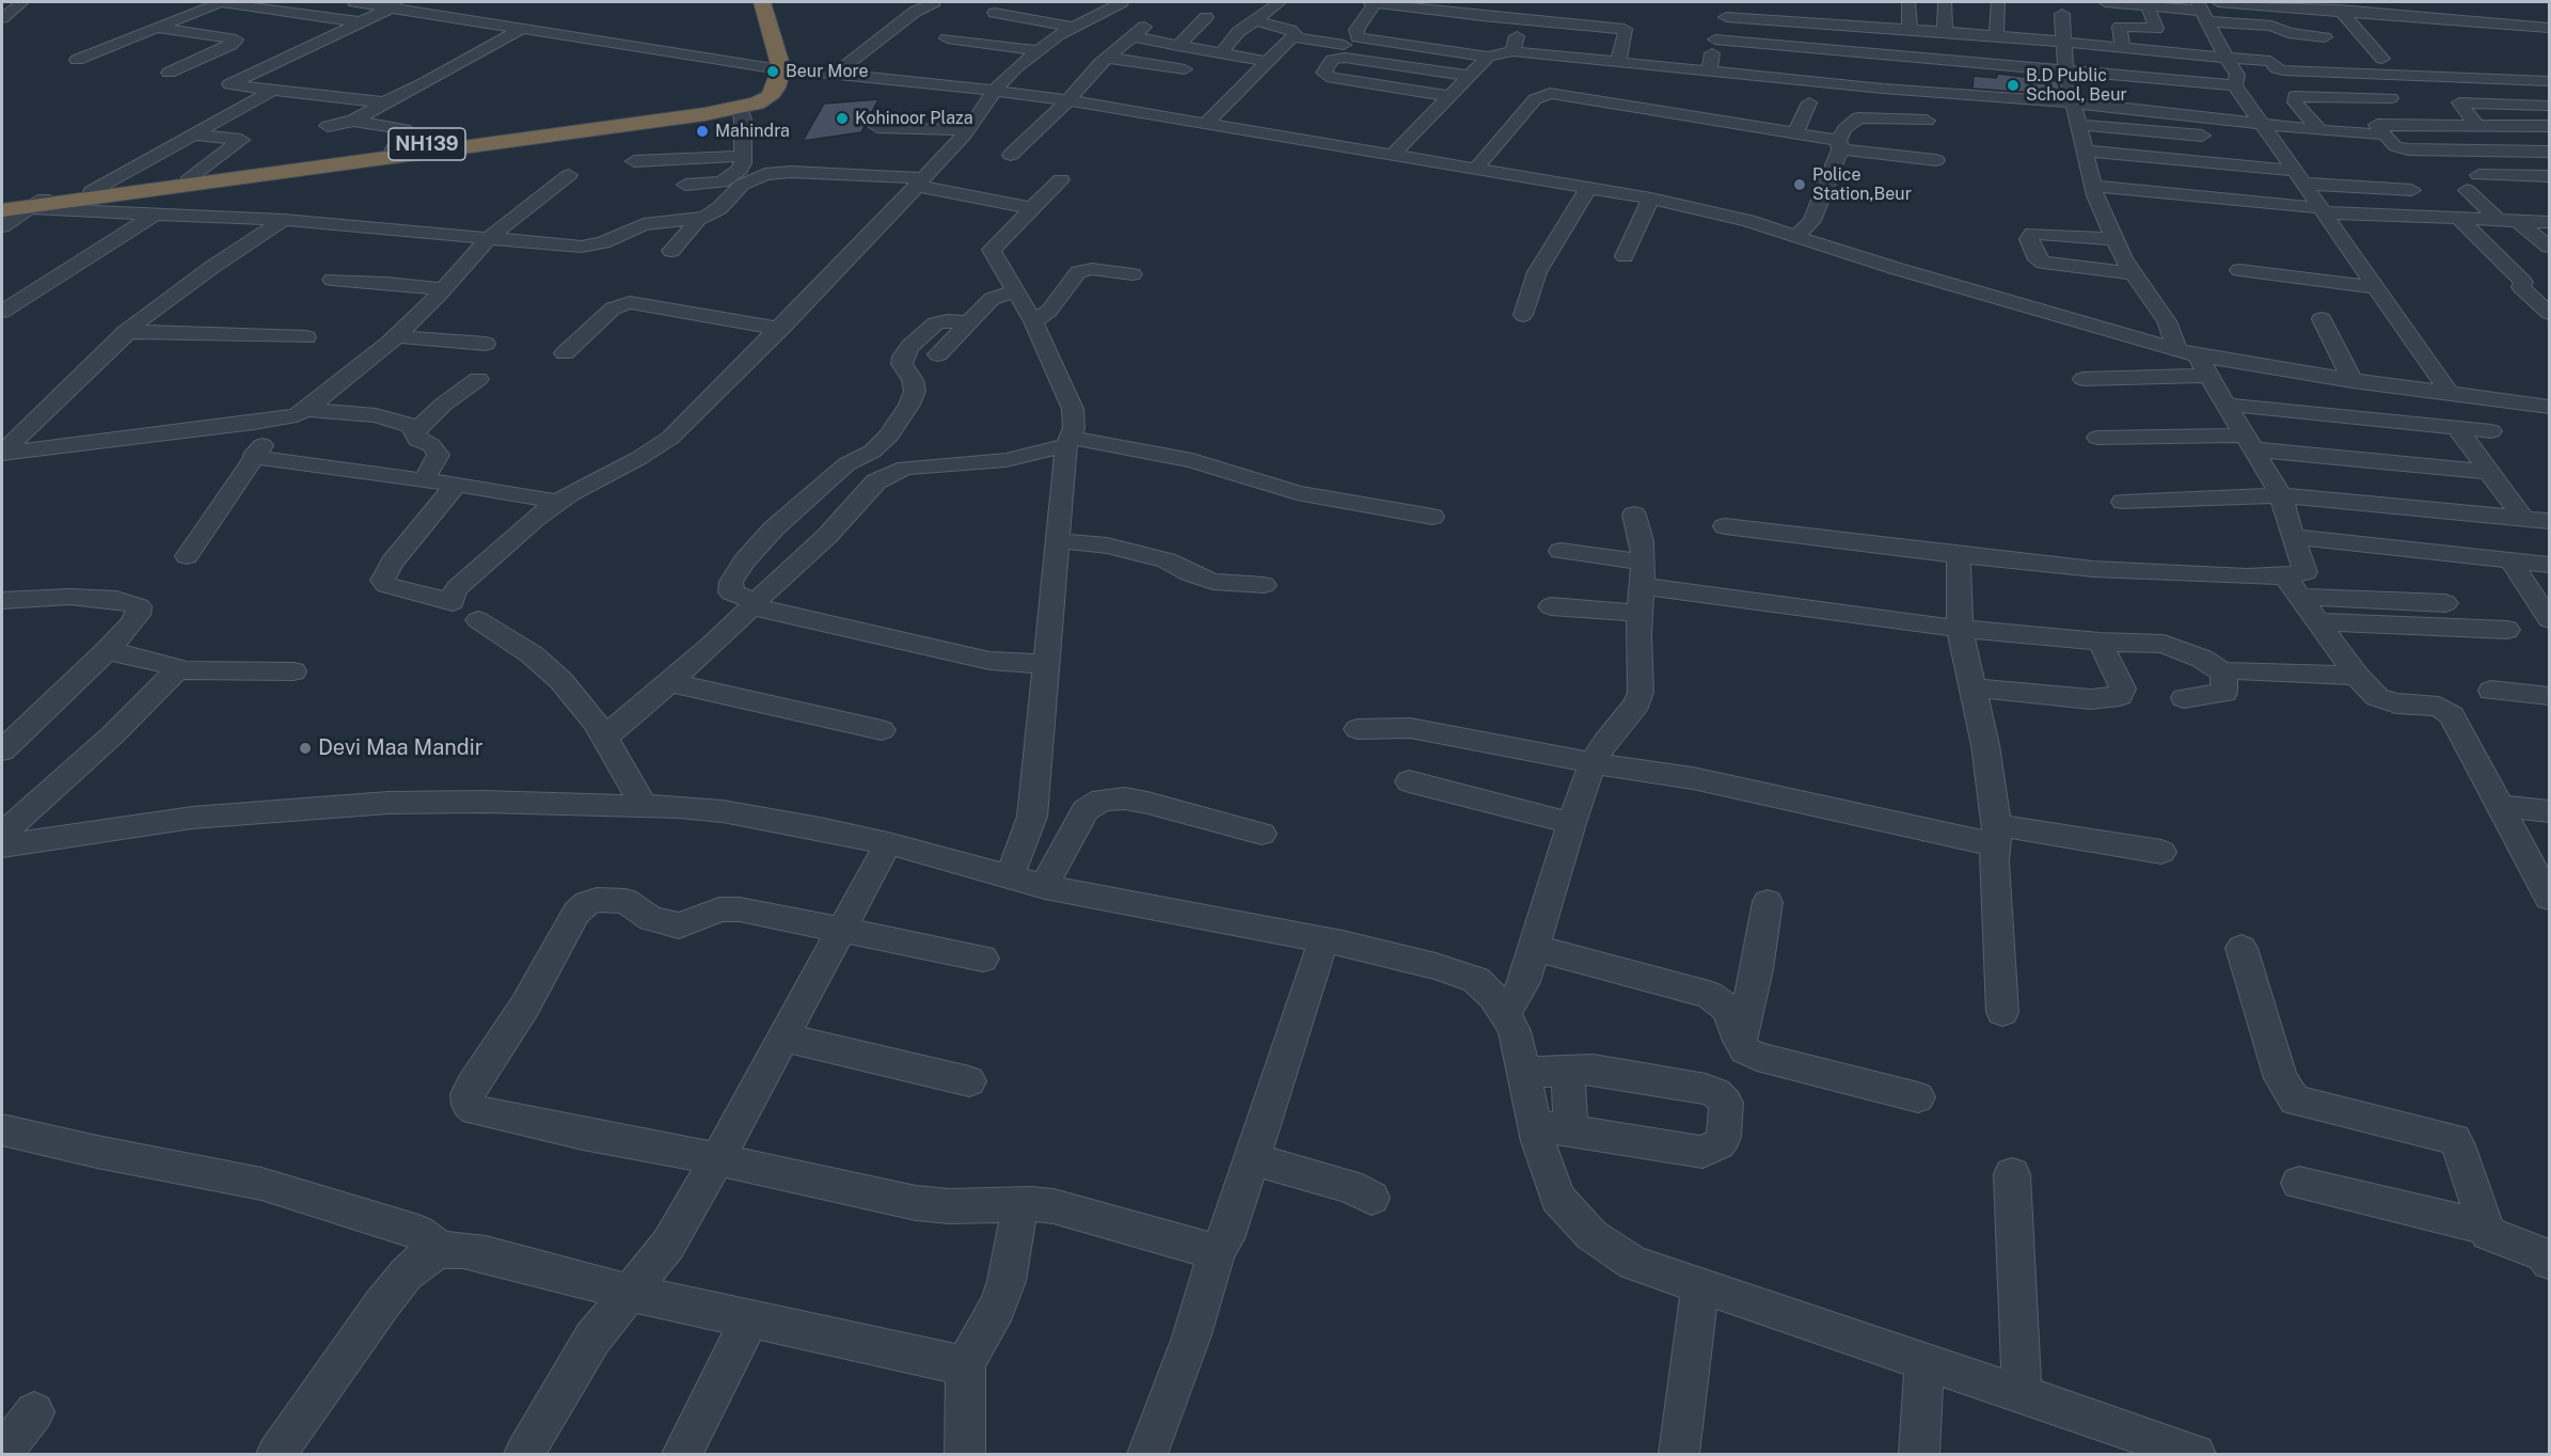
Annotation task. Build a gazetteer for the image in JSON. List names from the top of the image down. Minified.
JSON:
{"streets":{"highway":["NH139"]},"places":["Beur More","B.D Public School, Beur","Kohinoor Plaza","Mahindra","Police Station,Beur","Devi Maa Mandir"]}
